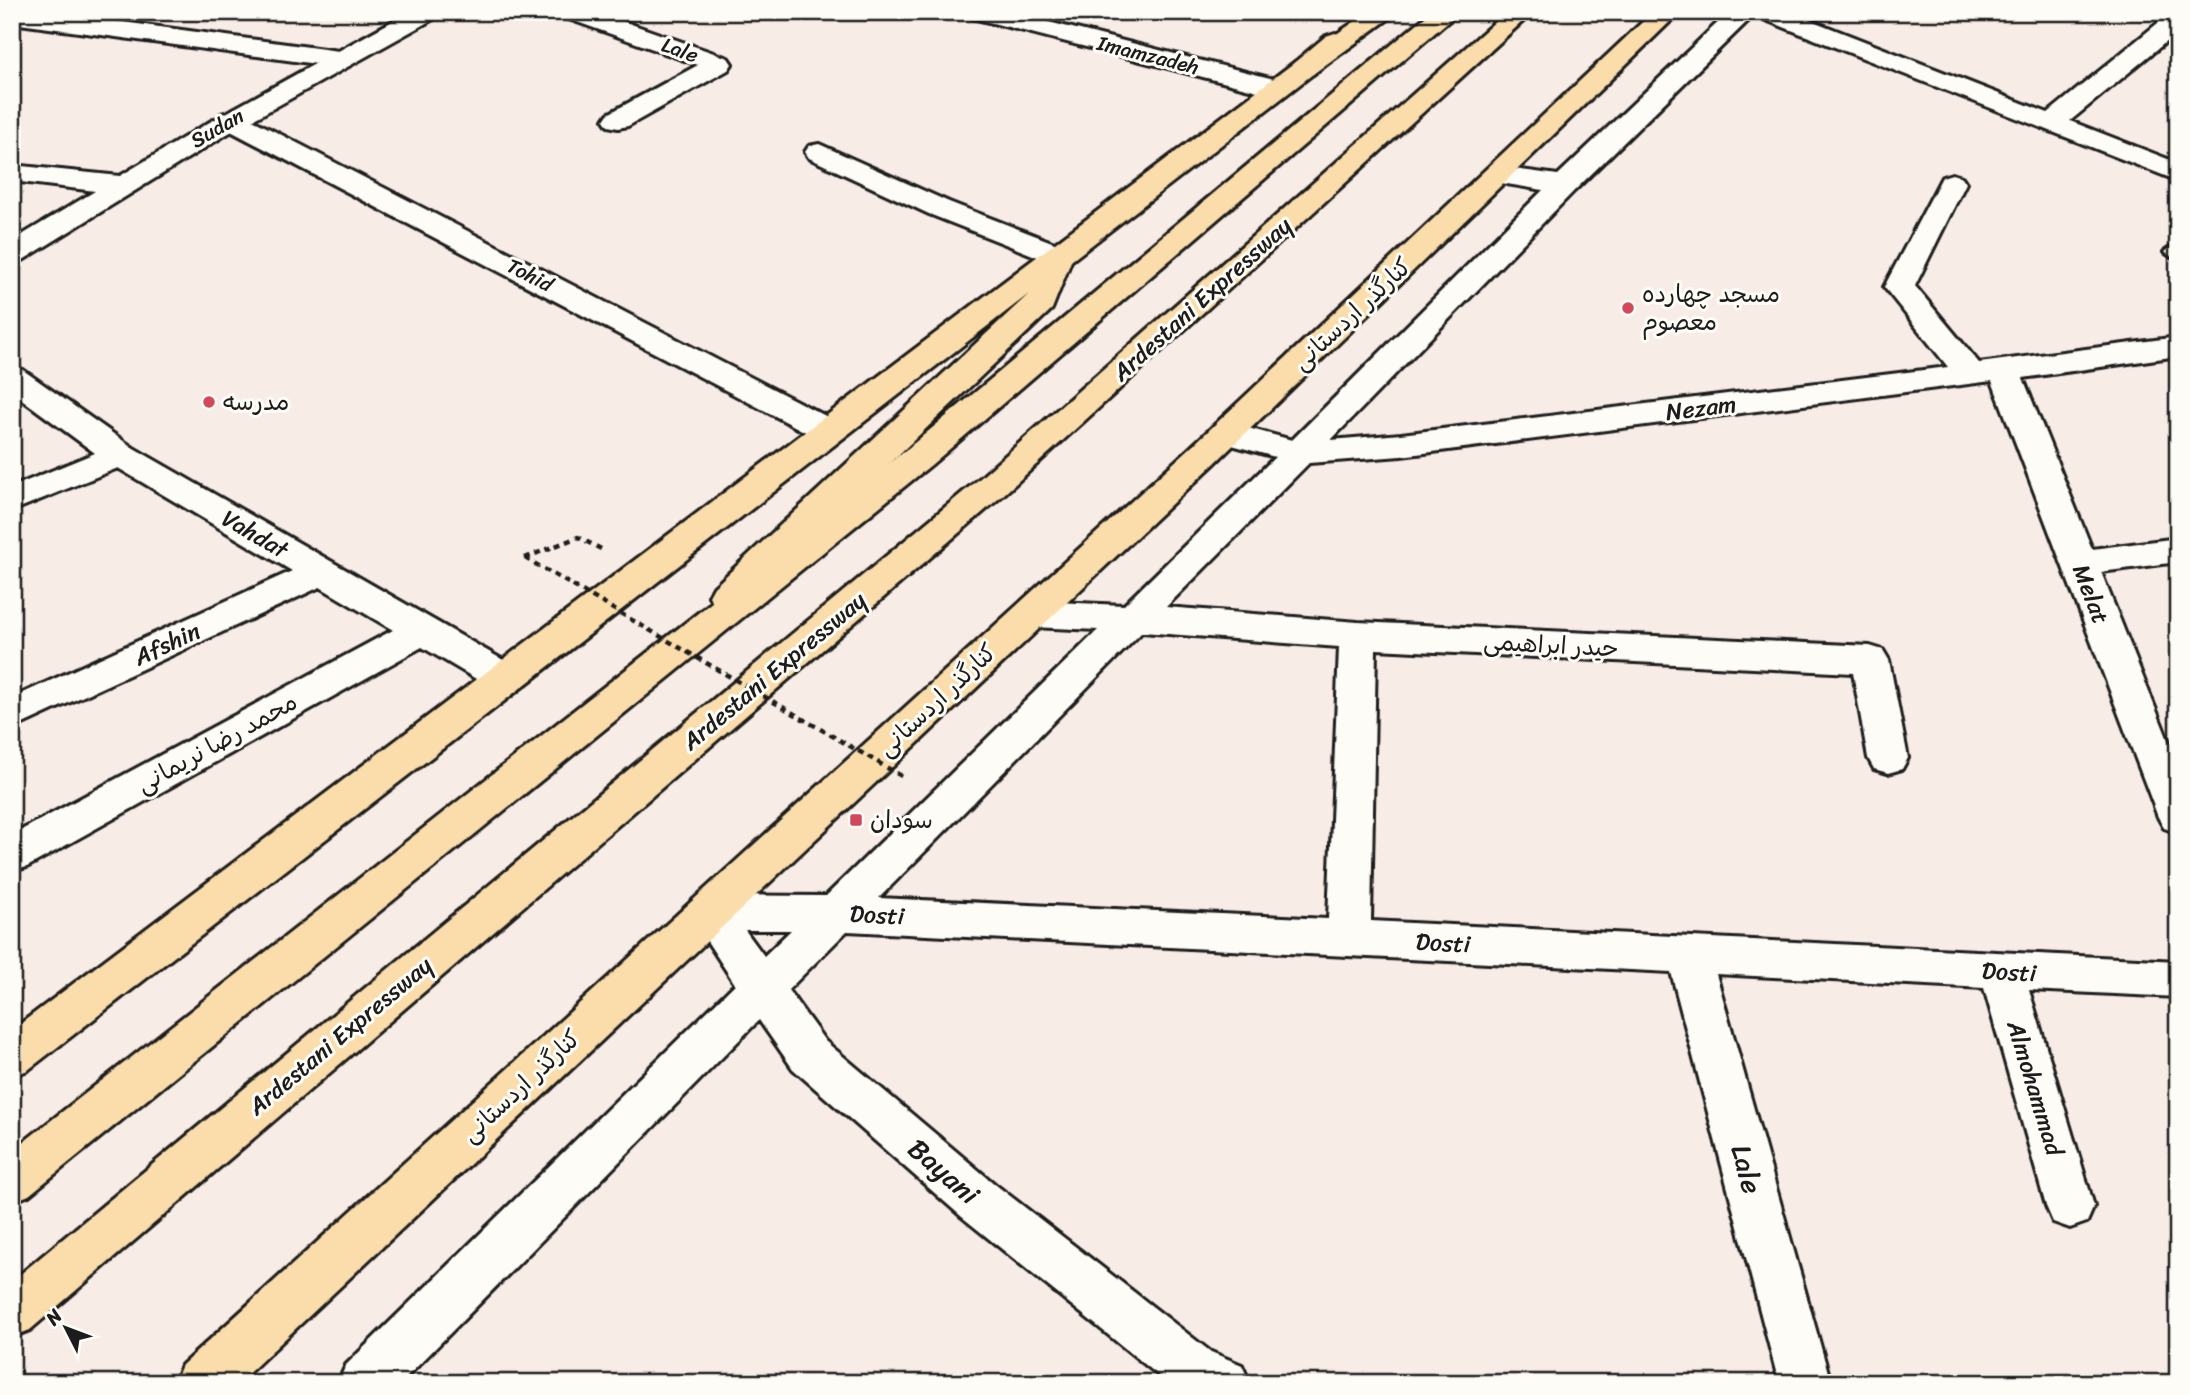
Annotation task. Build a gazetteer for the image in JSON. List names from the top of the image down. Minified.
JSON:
{"streets":{"main road":["Ardestani Expressway","کنارگذر اردستانی"],"street":["Lale","Imamzadeh","Sudan","Tohid","Nezam","Vahdat","Melat","Afshin","حیدر ابراهیمی","محمد رضا نریمانی","Dosti","Almohammad","Bayani"]},"crossings":[["Lale","Dosti"],["Sudan","Tohid"],["کنارگذر اردستانی","Nezam"],["کنارگذر اردستانی","حیدر ابراهیمی"],["کنارگذر اردستانی","Dosti"],["کنارگذر اردستانی","Bayani"],["Nezam","Melat"],["Vahdat","Afshin"],["Vahdat","محمد رضا نریمانی"],["Dosti","Almohammad"],["Dosti","Bayani"]],"places":{"other":["مسجد چهارده معصوم","مدرسه"],"transit":["سودان"]},"north":"top left"}
